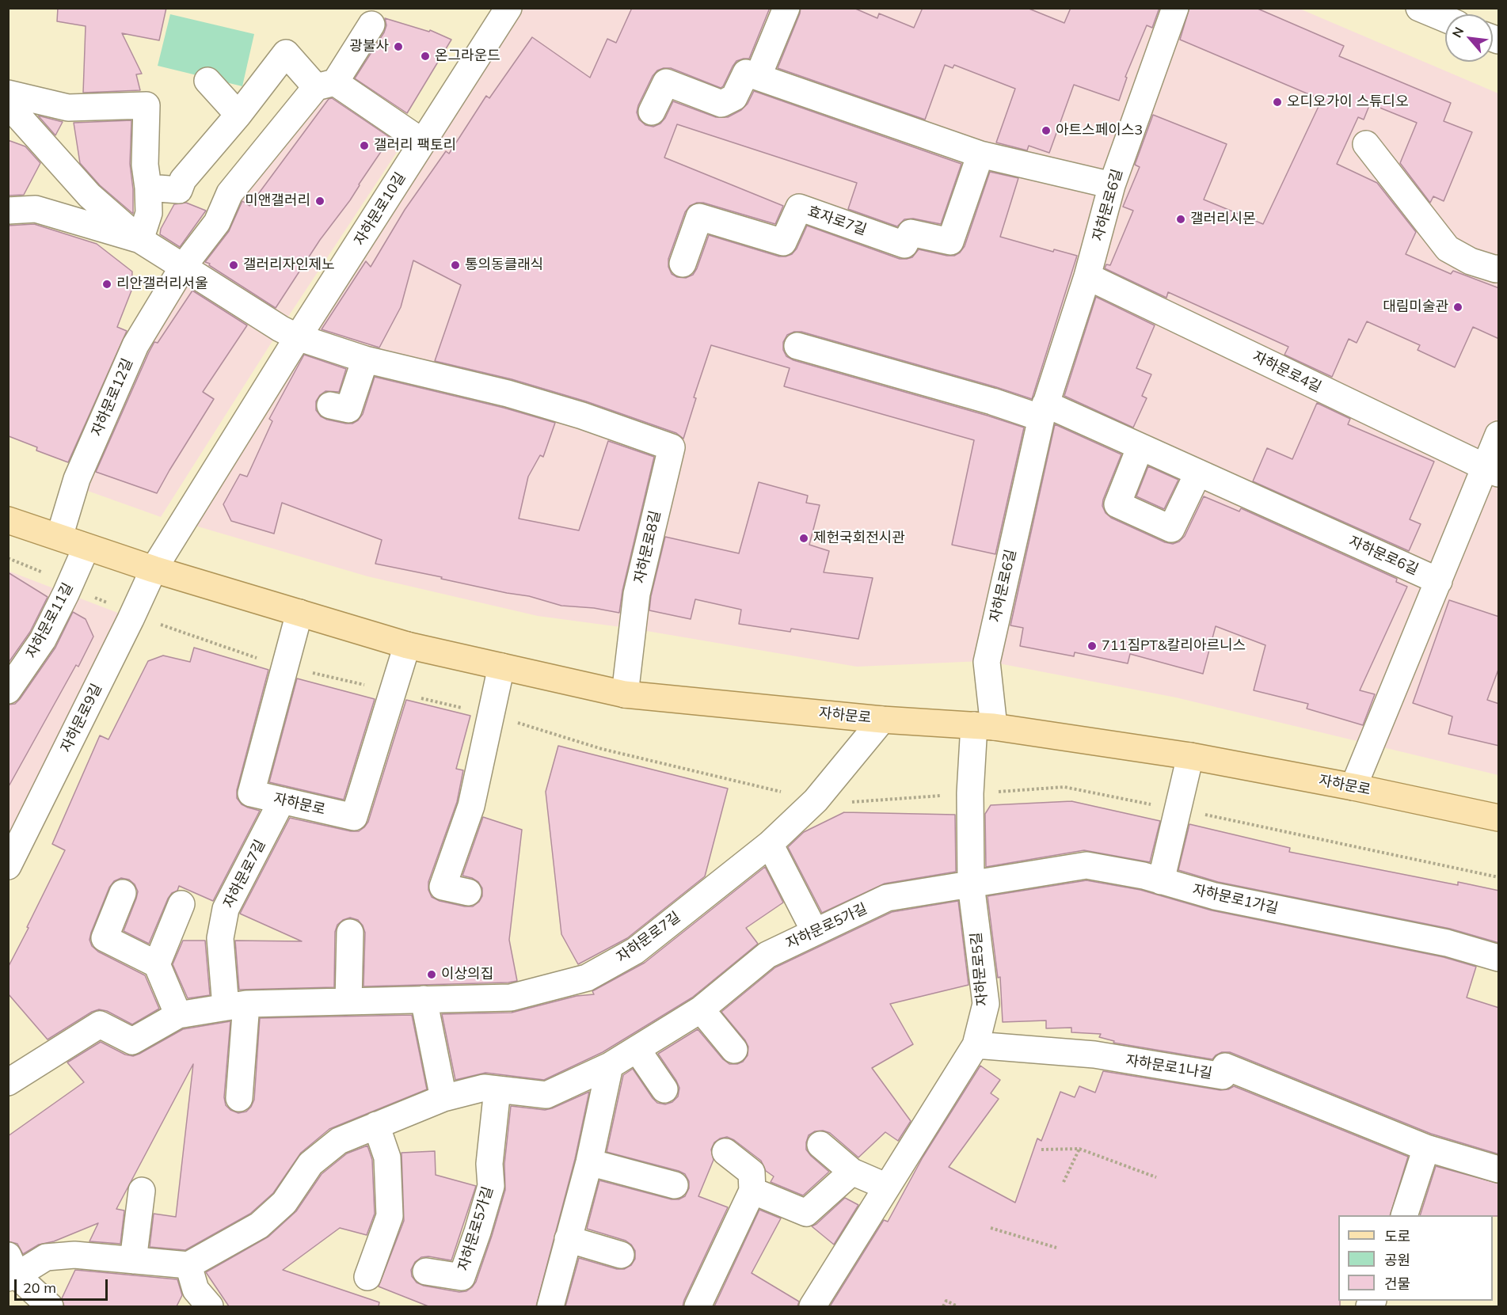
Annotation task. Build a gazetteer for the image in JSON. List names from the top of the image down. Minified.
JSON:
{"streets":{"main road":["자하문로"],"street":["자하문로6길","자하문로10길","효자로7길","자하문로4길","자하문로12길","자하문로8길","자하문로11길","자하문로9길","자하문로7길","자하문로1가길","자하문로5가길","자하문로5길","자하문로1나길"]},"crossings":[["자하문로6길","자하문로4길"],["자하문로6길","자하문로"],["자하문로6길","자하문로5길"],["자하문로10길","자하문로"],["자하문로10길","자하문로9길"],["자하문로12길","자하문로"],["자하문로8길","자하문로"],["자하문로11길","자하문로"],["자하문로","자하문로9길"],["자하문로","자하문로7길"],["자하문로","자하문로5길"],["자하문로1가길","자하문로5가길"],["자하문로1가길","자하문로5길"],["자하문로5가길","자하문로5길"],["자하문로5길","자하문로1나길"]],"places":["광불사","온그라운드","오디오가이 스튜디오","아트스페이스3","갤러리 팩토리","미앤갤러리","갤러리시몬","갤러리자인제노","통의동클래식","리안갤러리서울","대림미술관","제헌국회전시관","711짐PT&칼리아르니스","이상의집"],"legend":["도로","공원","건물"],"scale_bar":"20 m","north":"top left"}
